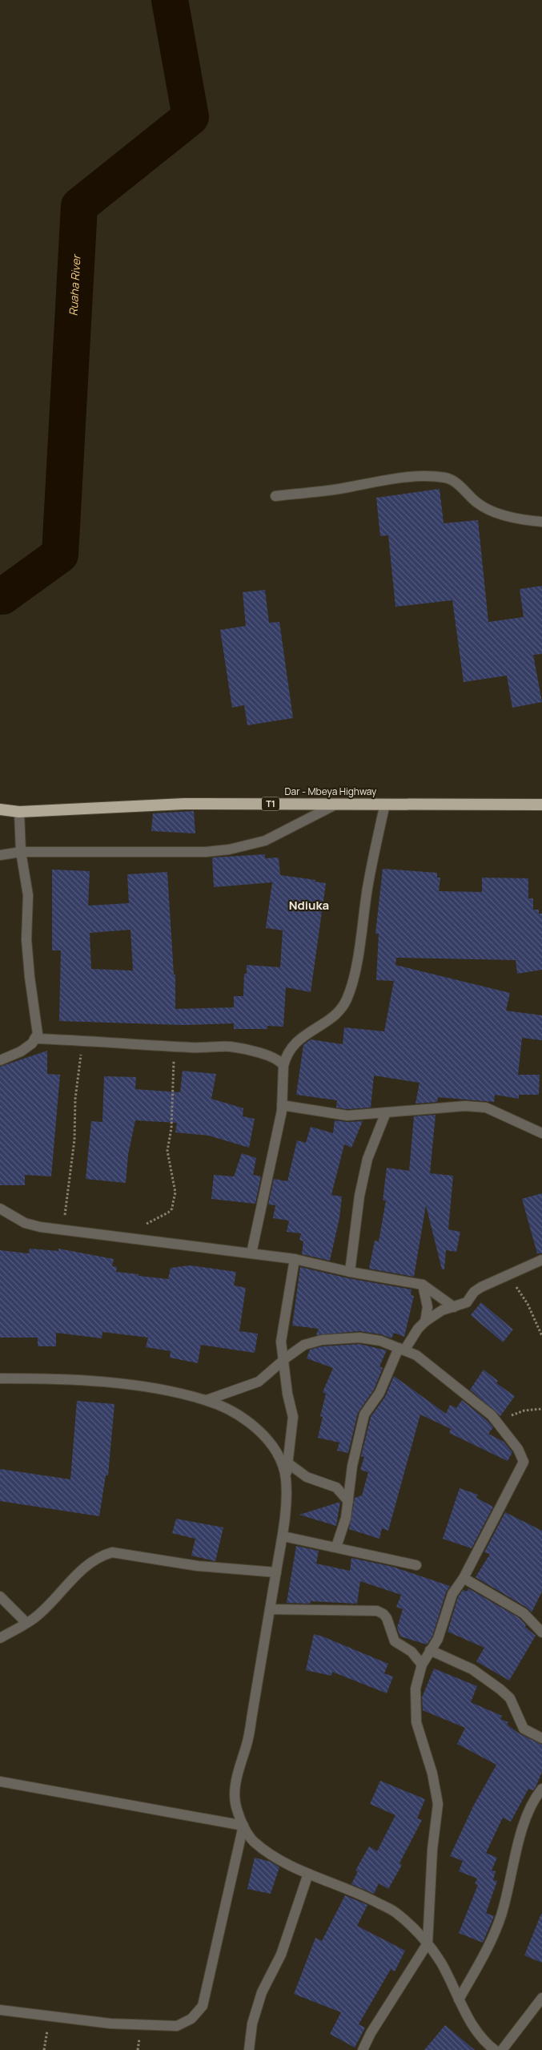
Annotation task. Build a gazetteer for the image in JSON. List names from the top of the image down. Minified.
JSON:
{"streets":{"highway":["Dar - Mbeya Highway","T1"]},"districts":["Ndiuka"],"water":["Ruaha River"]}
